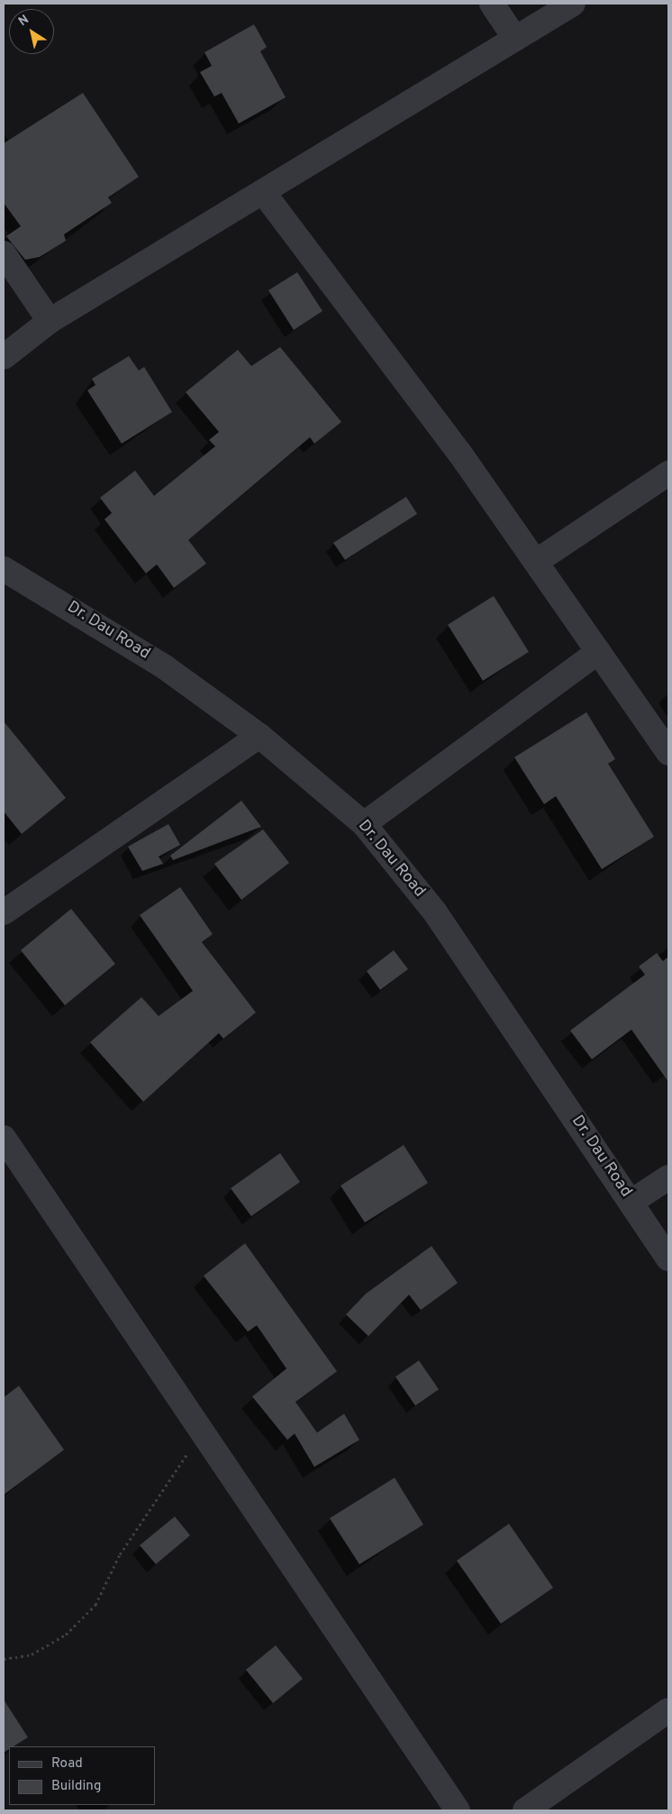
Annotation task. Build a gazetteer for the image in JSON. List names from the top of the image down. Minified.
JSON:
{"streets":{"street":["Dr. Dau Road"]},"legend":["Road","Building"],"north":"top left"}
